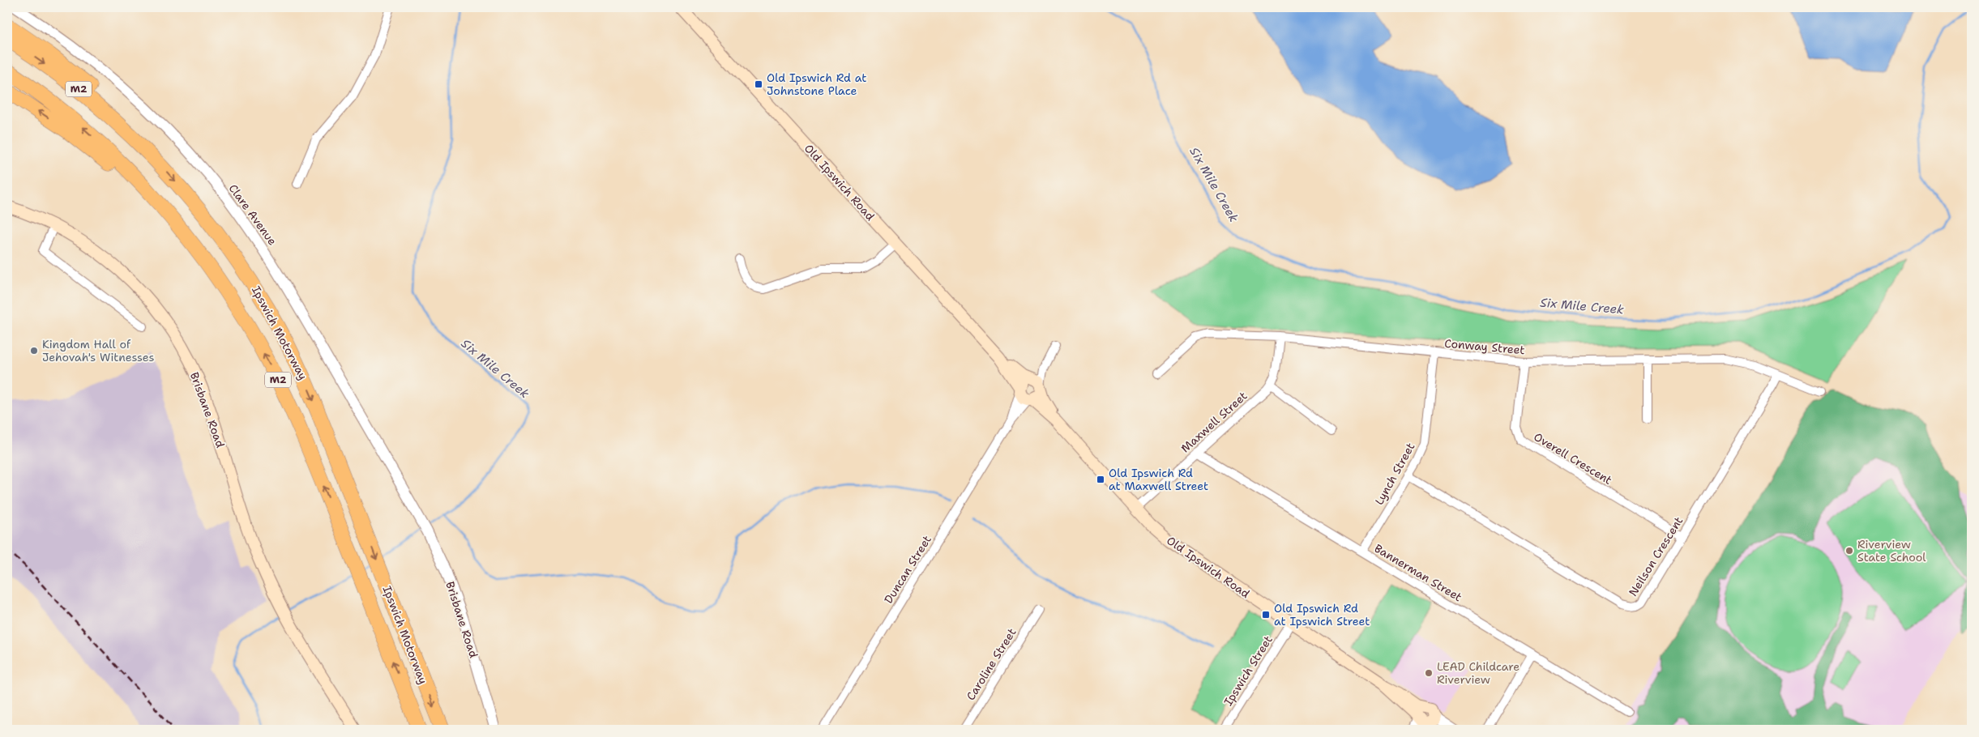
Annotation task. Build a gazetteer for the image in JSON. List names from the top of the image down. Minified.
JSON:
{"streets":{"highway":["M2","Ipswich Motorway"],"main road":["Old Ipswich Road","Brisbane Road"],"street":["Clare Avenue","Conway Street","Maxwell Street","Overell Crescent","Lynch Street","Neilson Crescent","Duncan Street","Bannerman Street","Caroline Street","Ipswich Street"]},"crossings":[["Old Ipswich Road","Maxwell Street"],["Old Ipswich Road","Duncan Street"],["Old Ipswich Road","Ipswich Street"],["Clare Avenue","Brisbane Road"],["Conway Street","Overell Crescent"],["Conway Street","Lynch Street"],["Conway Street","Neilson Crescent"],["Maxwell Street","Bannerman Street"],["Overell Crescent","Neilson Crescent"],["Lynch Street","Neilson Crescent"],["Lynch Street","Bannerman Street"]],"water":["Six Mile Creek"],"places":{"transit":["Old Ipswich Rd at Johnstone Place","Old Ipswich Rd at Maxwell Street","Old Ipswich Rd at Ipswich Street"],"other":["Kingdom Hall of Jehovah's Witnesses","Riverview State School","LEAD Childcare Riverview"]}}
